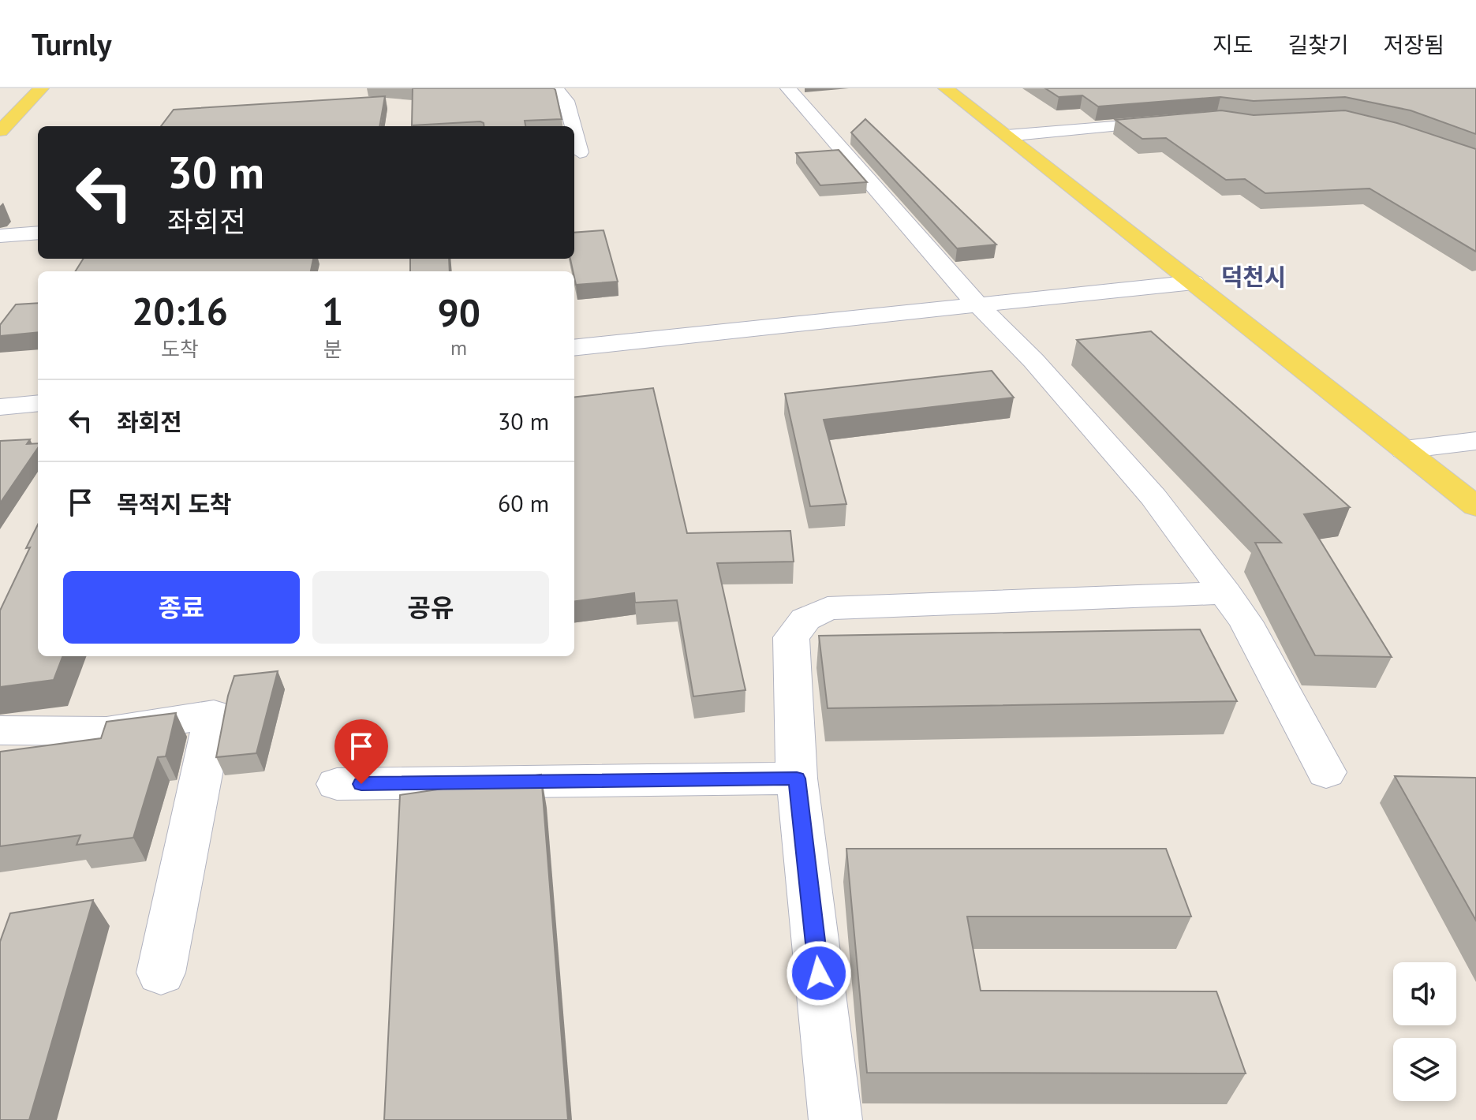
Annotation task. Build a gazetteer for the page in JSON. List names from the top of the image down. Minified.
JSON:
{"districts":["덕천시"],"page":{"header":"Turnly","nav":["지도","길찾기","저장됨"],"turn":["30 m","좌회전"],"eta":["20:16","도착","1","분","90","m"],"list":[{"name":"좌회전","value":"30 m"},{"name":"목적지 도착","value":"60 m"}],"buttons":["종료","공유"]}}
